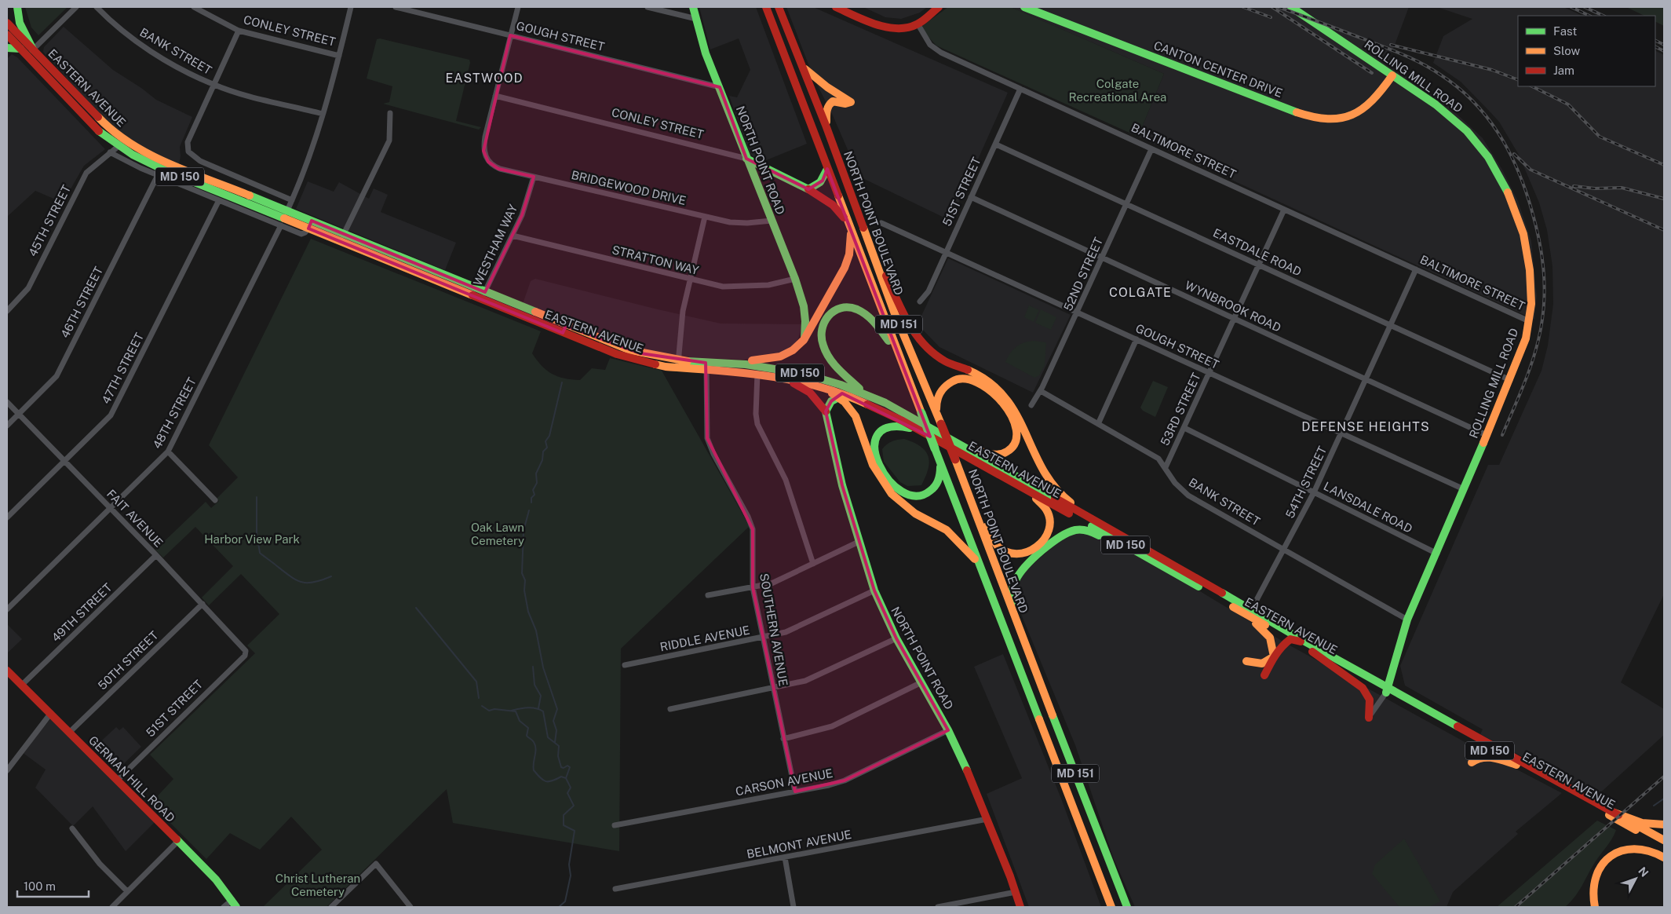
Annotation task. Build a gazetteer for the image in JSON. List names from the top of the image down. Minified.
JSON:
{"streets":{"main road":["CONLEY STREET","CANTON CENTER DRIVE","ROLLING MILL ROAD","EASTERN AVENUE","NORTH POINT ROAD","MD 150","NORTH POINT BOULEVARD","MD 151","GERMAN HILL ROAD"],"street":["GOUGH STREET","BANK STREET","BALTIMORE STREET","BRIDGEWOOD DRIVE","51ST STREET","45TH STREET","WESTHAM WAY","EASTDALE ROAD","STRATTON WAY","52ND STREET","46TH STREET","WYNBROOK ROAD","47TH STREET","53RD STREET","48TH STREET","54TH STREET","LANSDALE ROAD","FAIT AVENUE","49TH STREET","SOUTHERN AVENUE","RIDDLE AVENUE","50TH STREET","CARSON AVENUE","BELMONT AVENUE"]},"crossings":[["CONLEY STREET","NORTH POINT ROAD"],["CONLEY STREET","BRIDGEWOOD DRIVE"],["CONLEY STREET","NORTH POINT BOULEVARD"],["CONLEY STREET","48TH STREET"],["GOUGH STREET","ROLLING MILL ROAD"],["GOUGH STREET","NORTH POINT ROAD"],["GOUGH STREET","51ST STREET"],["GOUGH STREET","52ND STREET"],["GOUGH STREET","53RD STREET"],["GOUGH STREET","54TH STREET"],["BANK STREET","ROLLING MILL ROAD"],["BANK STREET","52ND STREET"],["BANK STREET","53RD STREET"],["BANK STREET","48TH STREET"],["BANK STREET","54TH STREET"],["CANTON CENTER DRIVE","ROLLING MILL ROAD"],["ROLLING MILL ROAD","EASTERN AVENUE"],["ROLLING MILL ROAD","BALTIMORE STREET"],["ROLLING MILL ROAD","EASTDALE ROAD"],["ROLLING MILL ROAD","WYNBROOK ROAD"],["ROLLING MILL ROAD","LANSDALE ROAD"],["EASTERN AVENUE","45TH STREET"],["EASTERN AVENUE","WESTHAM WAY"],["EASTERN AVENUE","46TH STREET"],["EASTERN AVENUE","47TH STREET"],["EASTERN AVENUE","48TH STREET"],["EASTERN AVENUE","54TH STREET"],["EASTERN AVENUE","SOUTHERN AVENUE"],["BALTIMORE STREET","51ST STREET"],["BALTIMORE STREET","52ND STREET"],["BALTIMORE STREET","53RD STREET"],["BALTIMORE STREET","54TH STREET"],["NORTH POINT ROAD","BRIDGEWOOD DRIVE"],["NORTH POINT ROAD","STRATTON WAY"],["NORTH POINT ROAD","RIDDLE AVENUE"],["NORTH POINT ROAD","CARSON AVENUE"],["NORTH POINT ROAD","BELMONT AVENUE"],["BRIDGEWOOD DRIVE","WESTHAM WAY"],["51ST STREET","EASTDALE ROAD"],["51ST STREET","WYNBROOK ROAD"],["51ST STREET","FAIT AVENUE"],["51ST STREET","GERMAN HILL ROAD"],["WESTHAM WAY","STRATTON WAY"],["EASTDALE ROAD","52ND STREET"],["EASTDALE ROAD","53RD STREET"],["EASTDALE ROAD","54TH STREET"],["52ND STREET","WYNBROOK ROAD"],["46TH STREET","FAIT AVENUE"],["WYNBROOK ROAD","53RD STREET"],["WYNBROOK ROAD","54TH STREET"],["47TH STREET","FAIT AVENUE"],["53RD STREET","LANSDALE ROAD"],["48TH STREET","FAIT AVENUE"],["54TH STREET","LANSDALE ROAD"],["FAIT AVENUE","49TH STREET"],["FAIT AVENUE","50TH STREET"],["49TH STREET","GERMAN HILL ROAD"],["SOUTHERN AVENUE","RIDDLE AVENUE"],["SOUTHERN AVENUE","CARSON AVENUE"],["50TH STREET","GERMAN HILL ROAD"]],"districts":["EASTWOOD","COLGATE","DEFENSE HEIGHTS"],"parks":["Colgate Recreational Area","Oak Lawn Cemetery","Harbor View Park","Christ Lutheran Cemetery"],"legend":["Fast","Slow","Jam"],"scale_bar":"100 m","north":"top right"}
